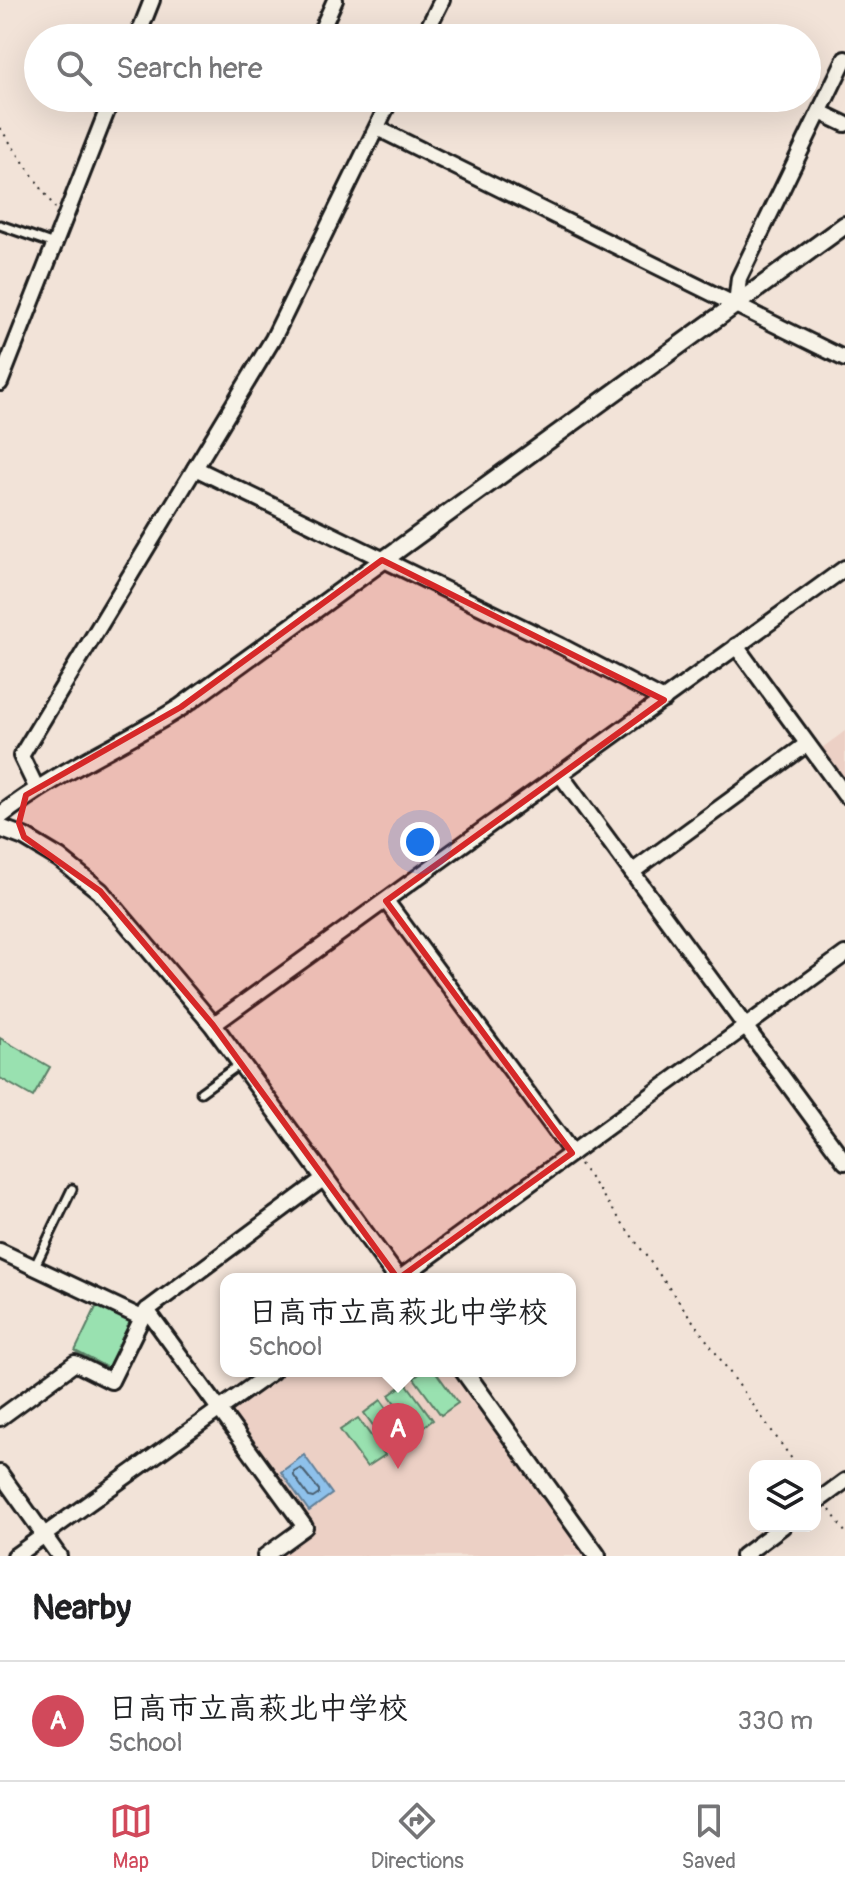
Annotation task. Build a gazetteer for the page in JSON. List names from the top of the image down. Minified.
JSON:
{"page":{"search":"Search here","popup":["日高市立高萩北中学校","School"],"pins":"A","heading":"Nearby","list":[{"mark":"A","name":"日高市立高萩北中学校","note":"School","value":"330 m"}],"nav":["Map","Directions","Saved"]}}
